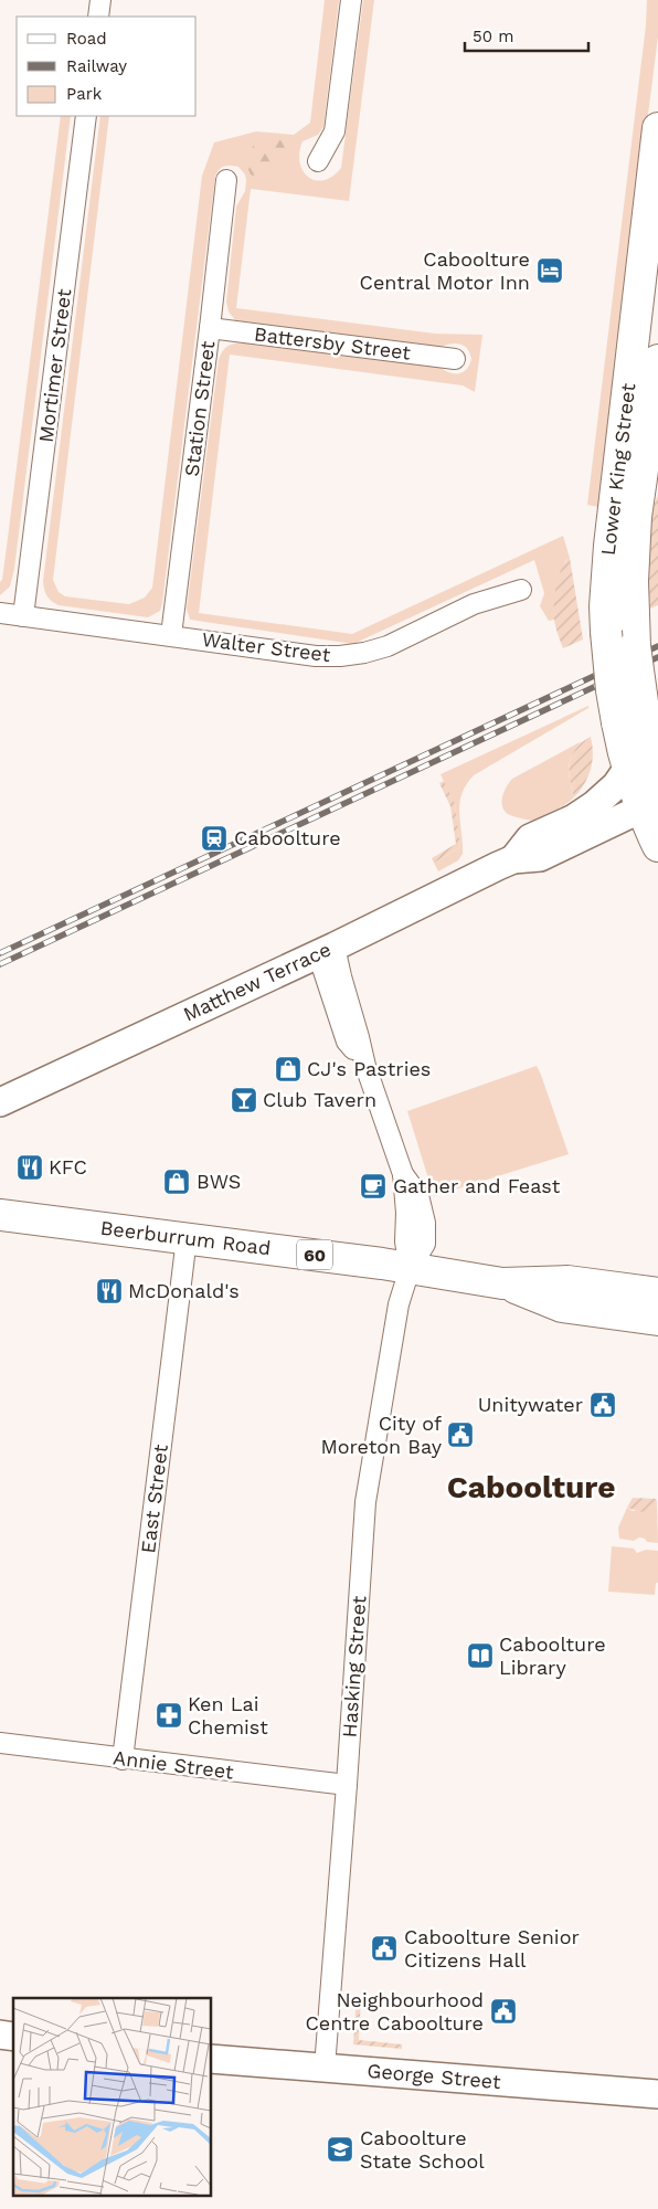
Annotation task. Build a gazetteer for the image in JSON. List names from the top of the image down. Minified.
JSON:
{"streets":{"main road":["Lower King Street","Beerburrum Road","60"],"street":["Battersby Street","Mortimer Street","Station Street","Walter Street","Matthew Terrace","East Street","Hasking Street","Annie Street","George Street"]},"crossings":[["Battersby Street","Station Street"],["Mortimer Street","Walter Street"],["Station Street","Walter Street"],["Lower King Street","Matthew Terrace"],["Beerburrum Road","East Street"],["Beerburrum Road","Hasking Street"],["East Street","Annie Street"],["Hasking Street","Annie Street"],["Hasking Street","George Street"]],"districts":["Caboolture"],"places":{"hotel":["Caboolture Central Motor Inn"],"station":["Caboolture"],"shop":["CJ's Pastries","BWS"],"bar":["Club Tavern"],"restaurant":["KFC","McDonald's"],"cafe":["Gather and Feast"],"public building":["Unitywater","City of Moreton Bay","Caboolture Senior Citizens Hall","Neighbourhood Centre Caboolture"],"library":["Caboolture Library"],"pharmacy":["Ken Lai Chemist"],"school or university":["Caboolture State School"]},"legend":["Road","Railway","Park"],"scale_bar":"50 m"}
